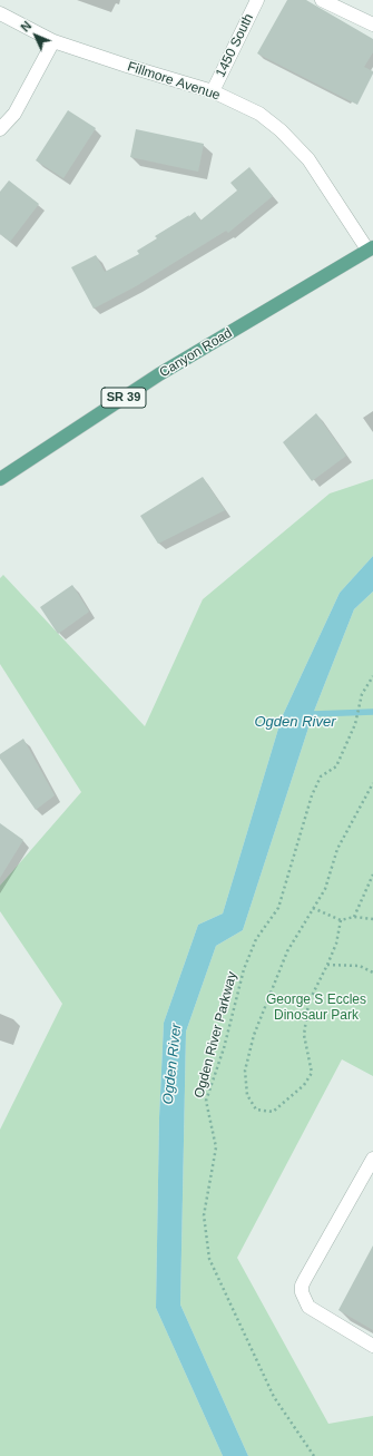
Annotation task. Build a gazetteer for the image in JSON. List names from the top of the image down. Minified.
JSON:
{"streets":{"main road":["Canyon Road","SR 39"],"street":["1450 South","Fillmore Avenue"],"path":["Ogden River Parkway"]},"crossings":[["1450 South","Fillmore Avenue"],["Fillmore Avenue","Canyon Road"]],"water":["Ogden River"],"parks":["George S Eccles Dinosaur Park"],"north":"top left"}
